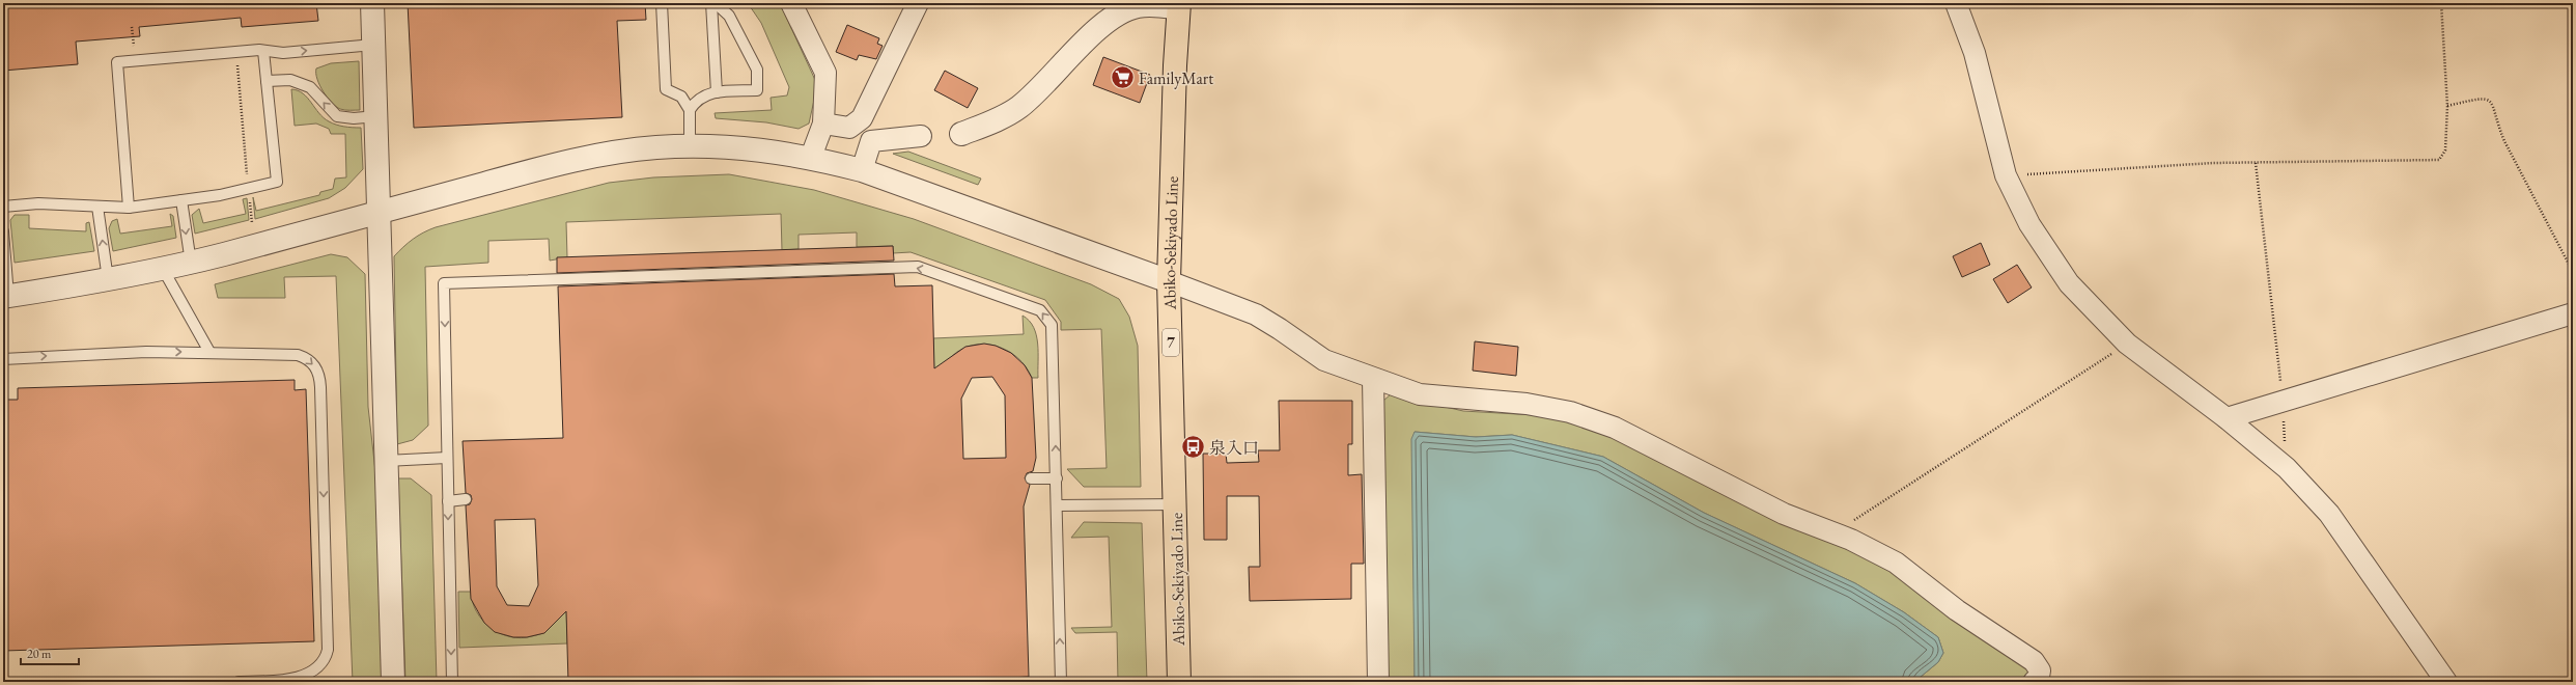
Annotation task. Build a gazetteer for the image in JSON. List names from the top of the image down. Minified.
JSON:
{"streets":{"main road":["Abiko-Sekiyado Line","7"]},"places":{"supermarket":["FamilyMart"],"bus stop":["泉入口"]},"scale_bar":"20 m"}
